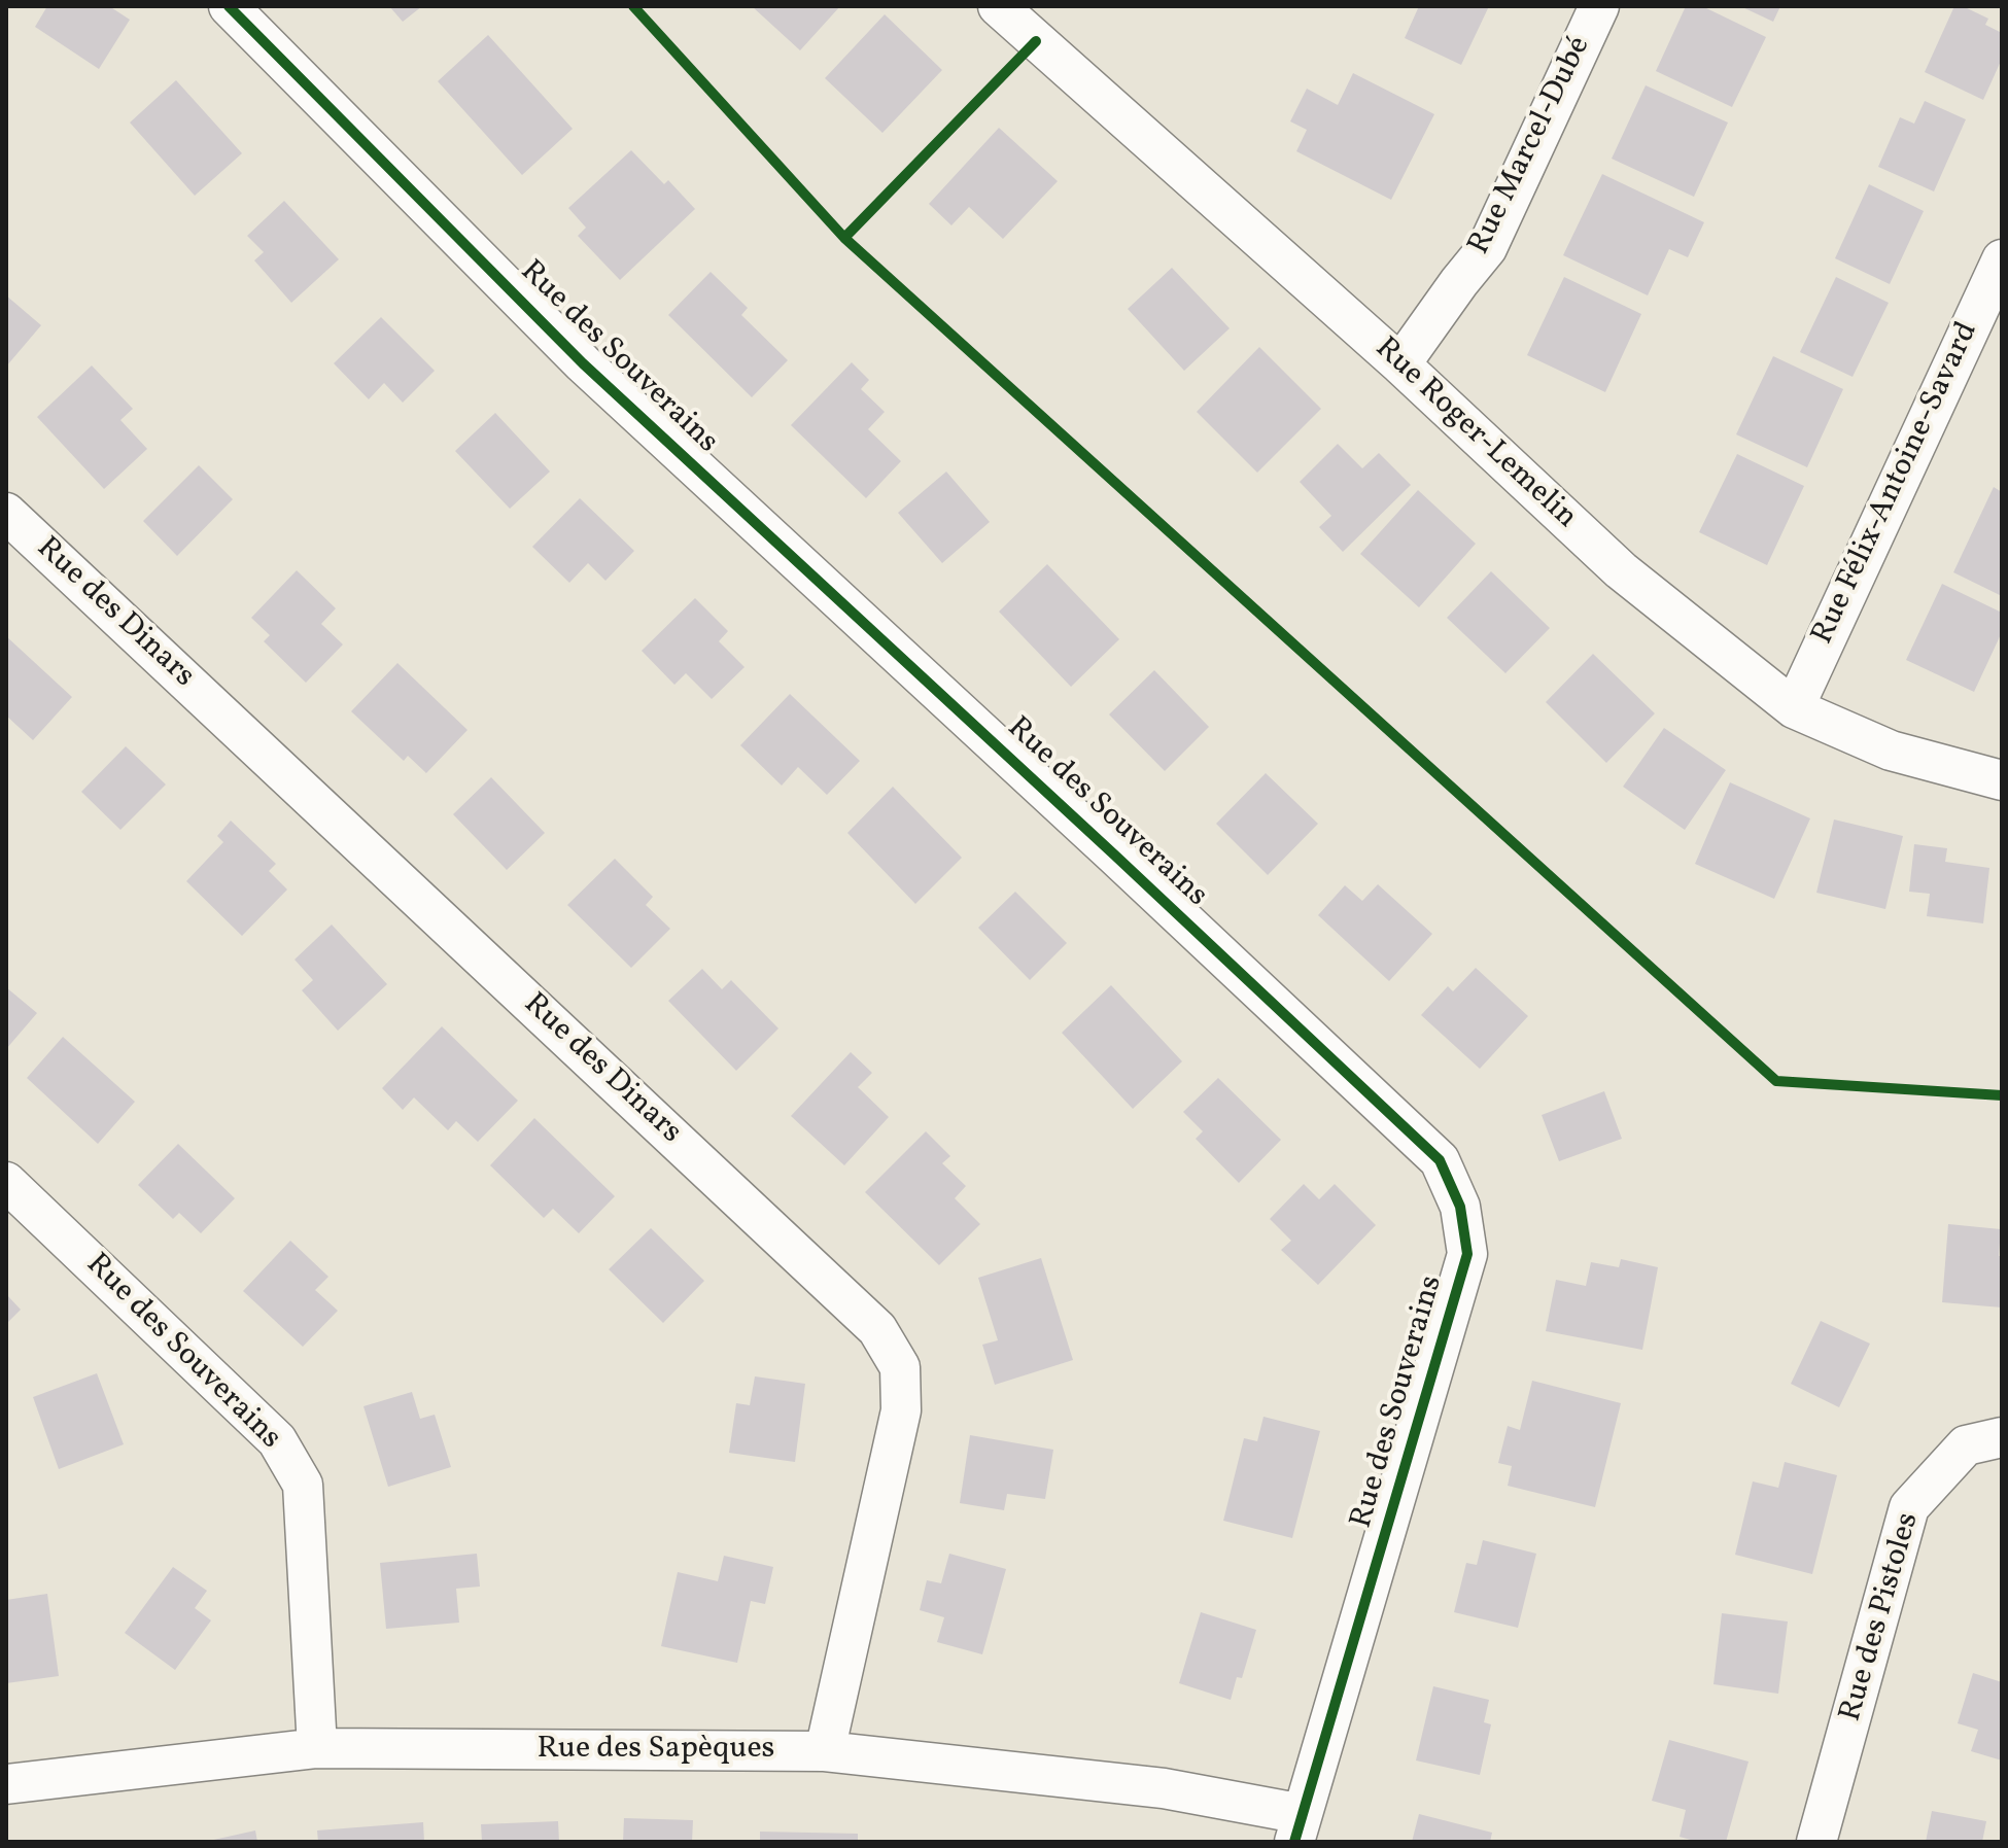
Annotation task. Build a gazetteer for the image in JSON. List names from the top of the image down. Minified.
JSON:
{"streets":{"street":["Rue Marcel-Dubé","Rue des Souverains","Rue Roger-Lemelin","Rue Félix-Antoine-Savard","Rue des Dinars","Rue des Pistoles","Rue des Sapèques"]},"crossings":[["Rue Marcel-Dubé","Rue Roger-Lemelin"],["Rue des Souverains","Rue des Sapèques"],["Rue Roger-Lemelin","Rue Félix-Antoine-Savard"],["Rue des Dinars","Rue des Sapèques"]]}
